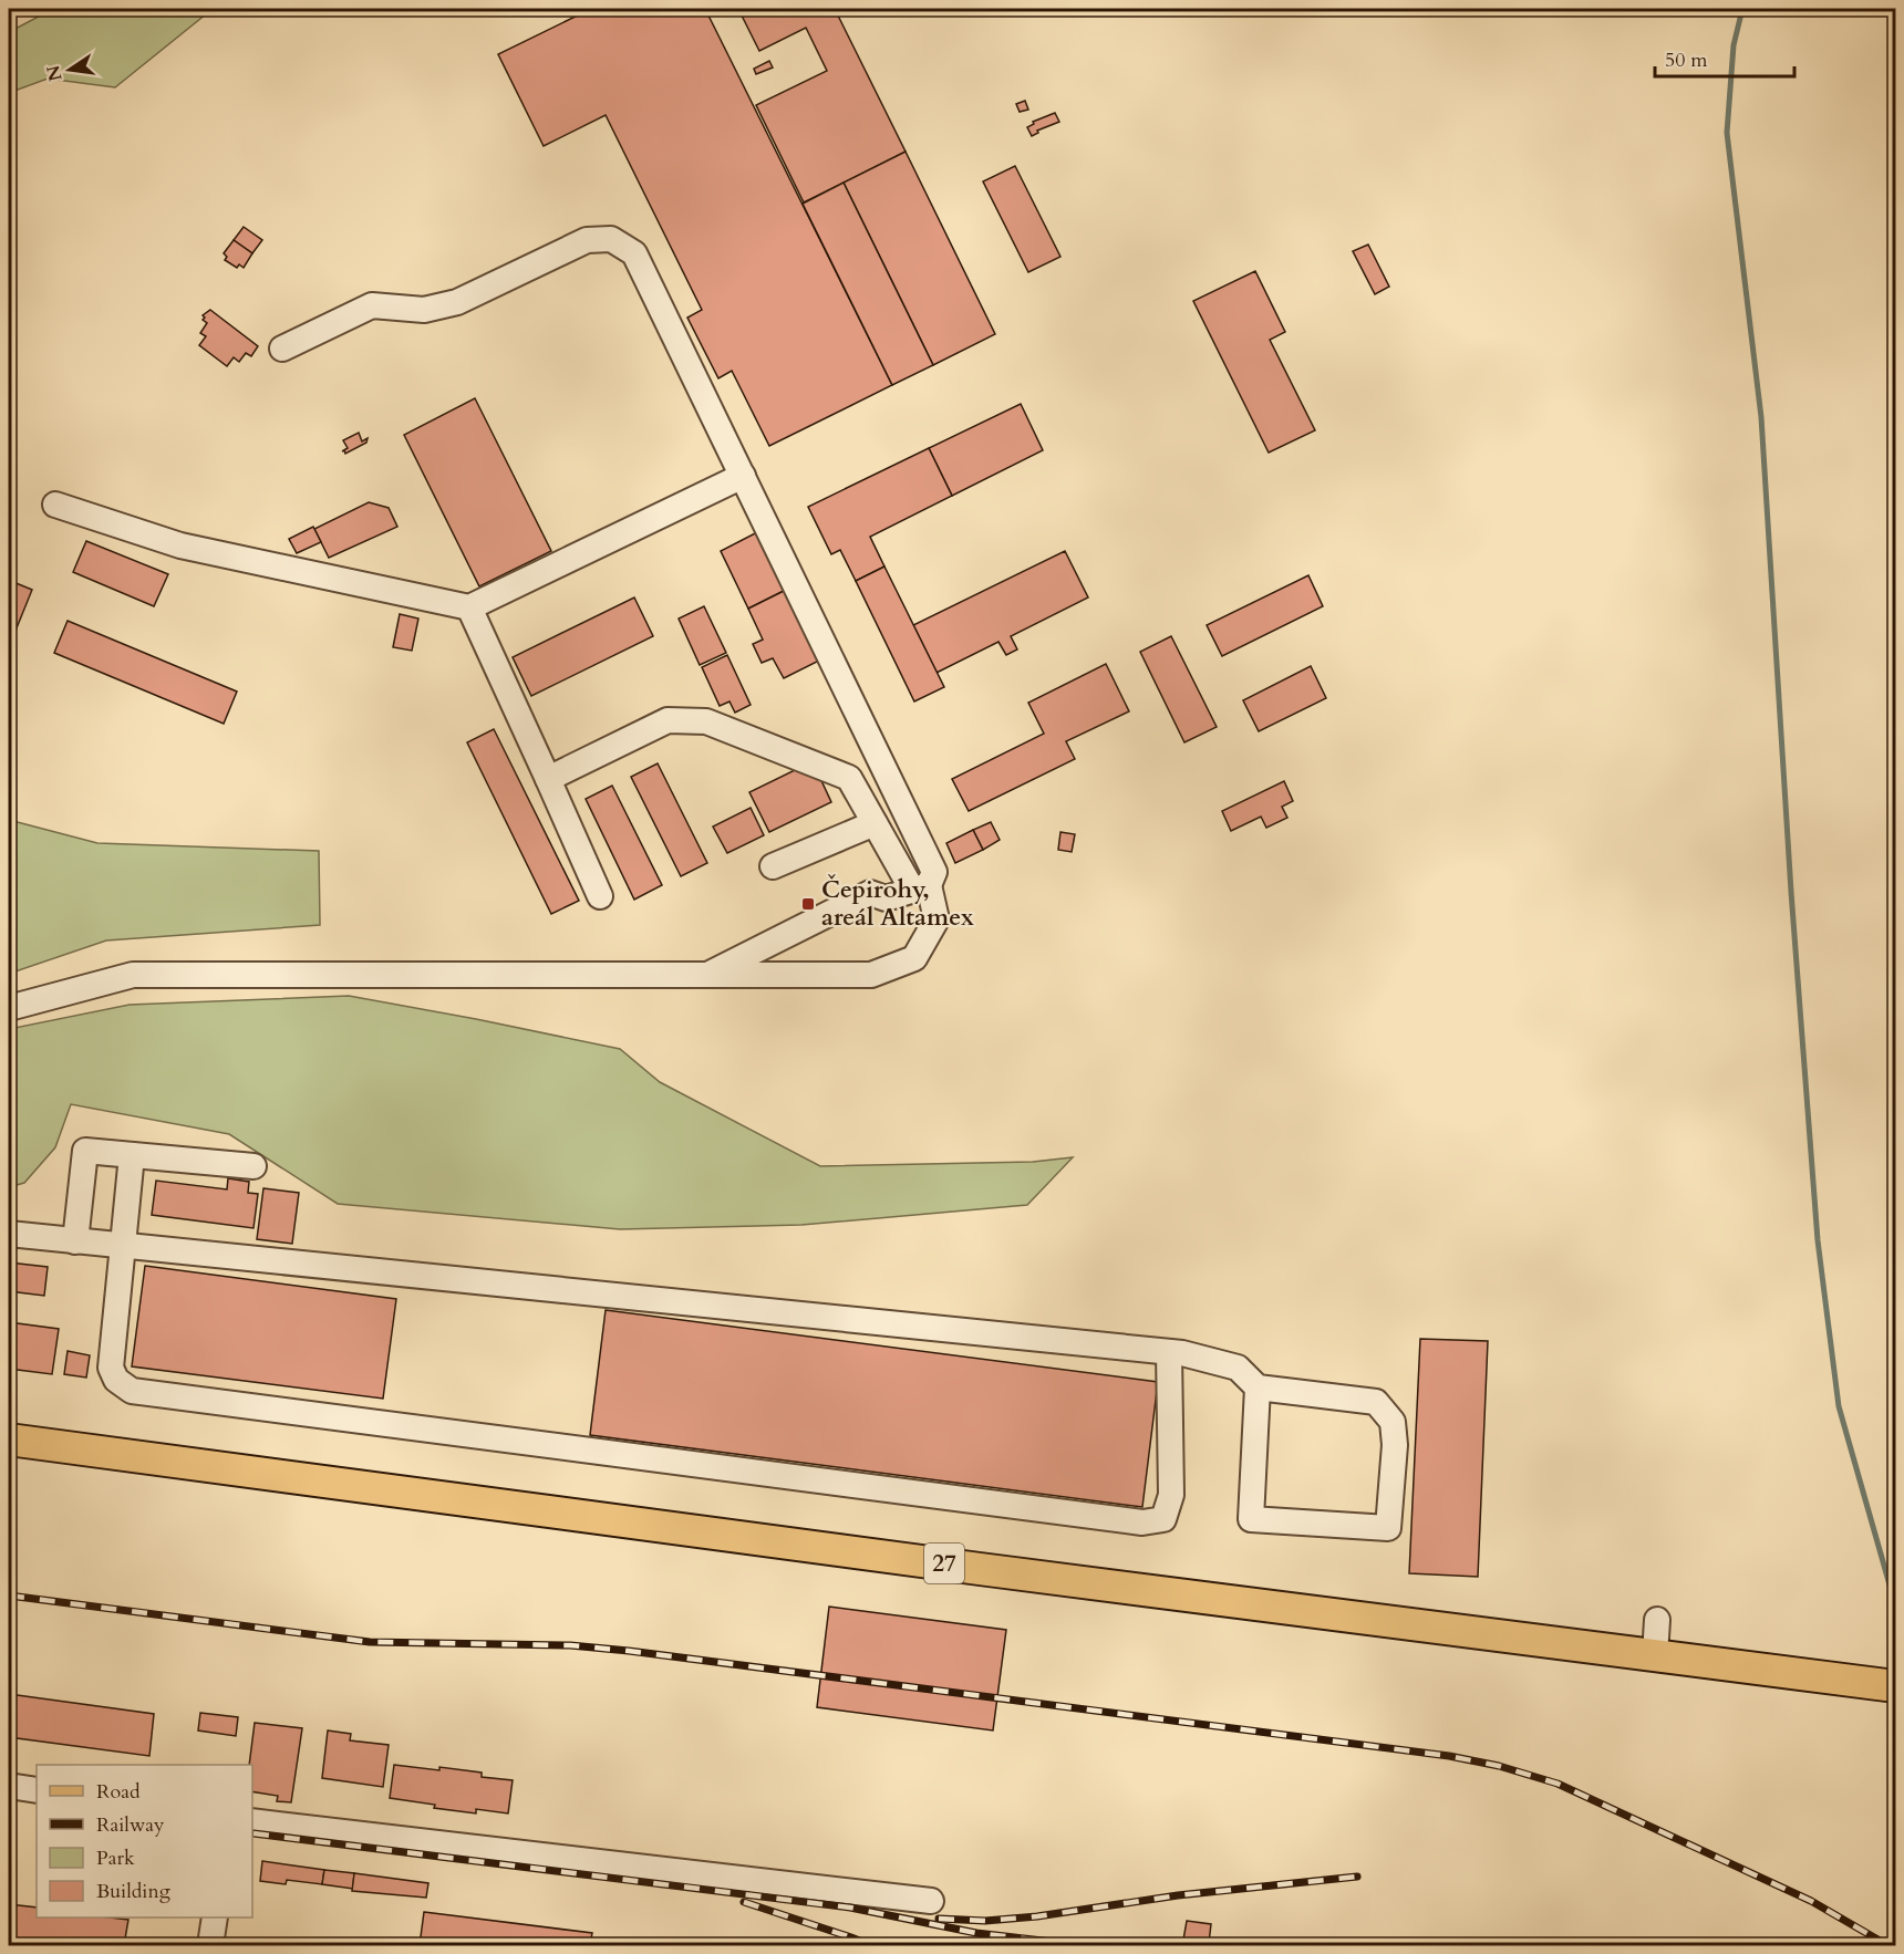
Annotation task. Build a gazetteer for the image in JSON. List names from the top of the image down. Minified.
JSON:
{"streets":{"main road":["27"]},"places":{"transit":["Čepirohy, areál Altamex"]},"legend":["Road","Railway","Park","Building"],"scale_bar":"50 m","north":"left"}
